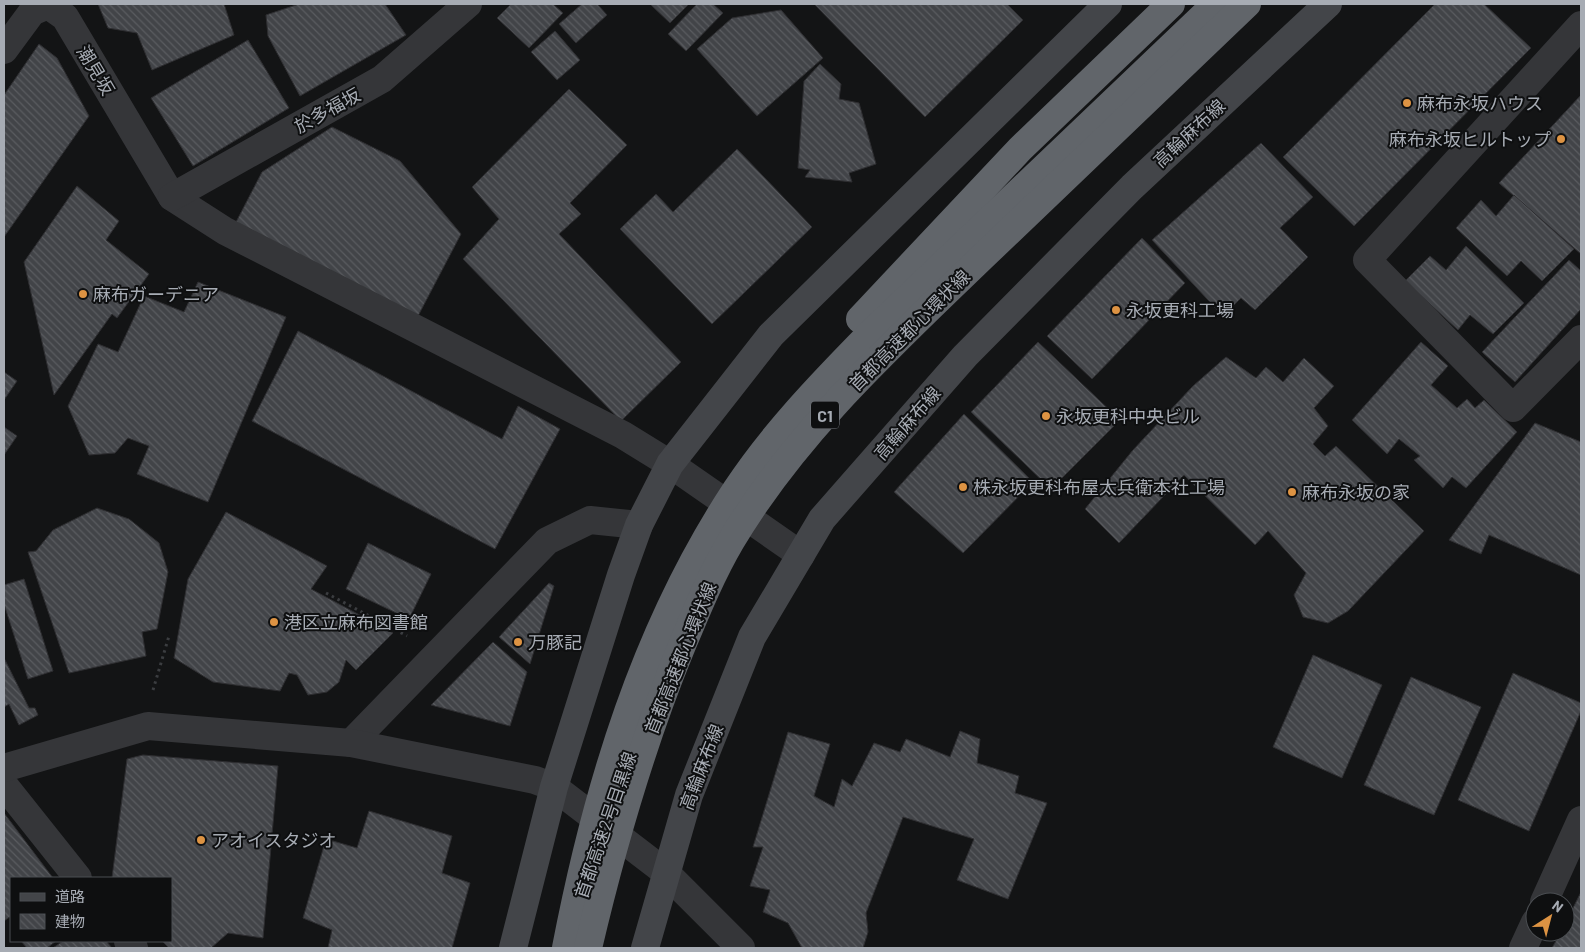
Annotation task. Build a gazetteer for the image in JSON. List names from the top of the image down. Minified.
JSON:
{"streets":{"highway":["首都高速都心環状線","C1","首都高速2号目黒線"],"main road":["高輪麻布線"],"street":["潮見坂","於多福坂"]},"crossings":[["潮見坂","於多福坂"],["首都高速都心環状線","首都高速2号目黒線"]],"places":["麻布永坂ハウス","麻布永坂ヒルトップ","麻布ガーデニア","永坂更科工場","永坂更科中央ビル","株永坂更科布屋太兵衛本社工場","麻布永坂の家","港区立麻布図書館","万豚記","アオイスタジオ"],"legend":["道路","建物"],"north":"top right"}
